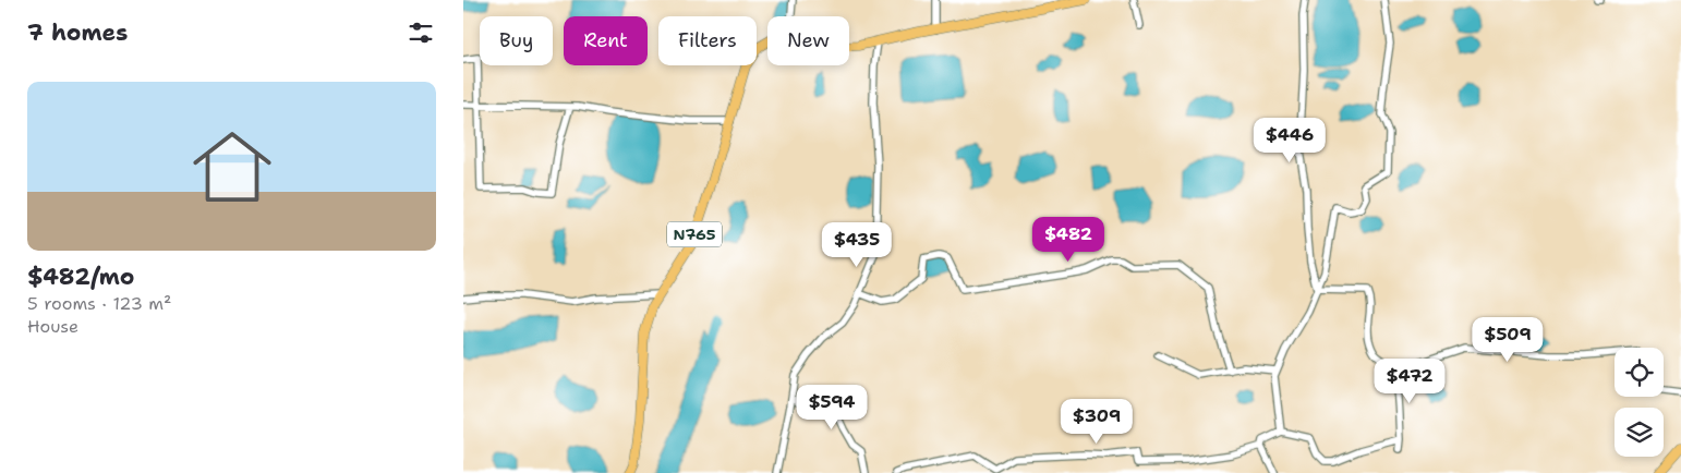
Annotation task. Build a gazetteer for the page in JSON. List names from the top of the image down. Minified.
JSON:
{"streets":{"highway":["N765"]},"page":{"heading":"7 homes","chip":["Buy","Rent","Filters","New"],"list":[{"name":"$482/mo","note":"5 rooms · 123 m² · House"}],"price":["$446","$482","$435","$509","$472","$594","$309"]}}
